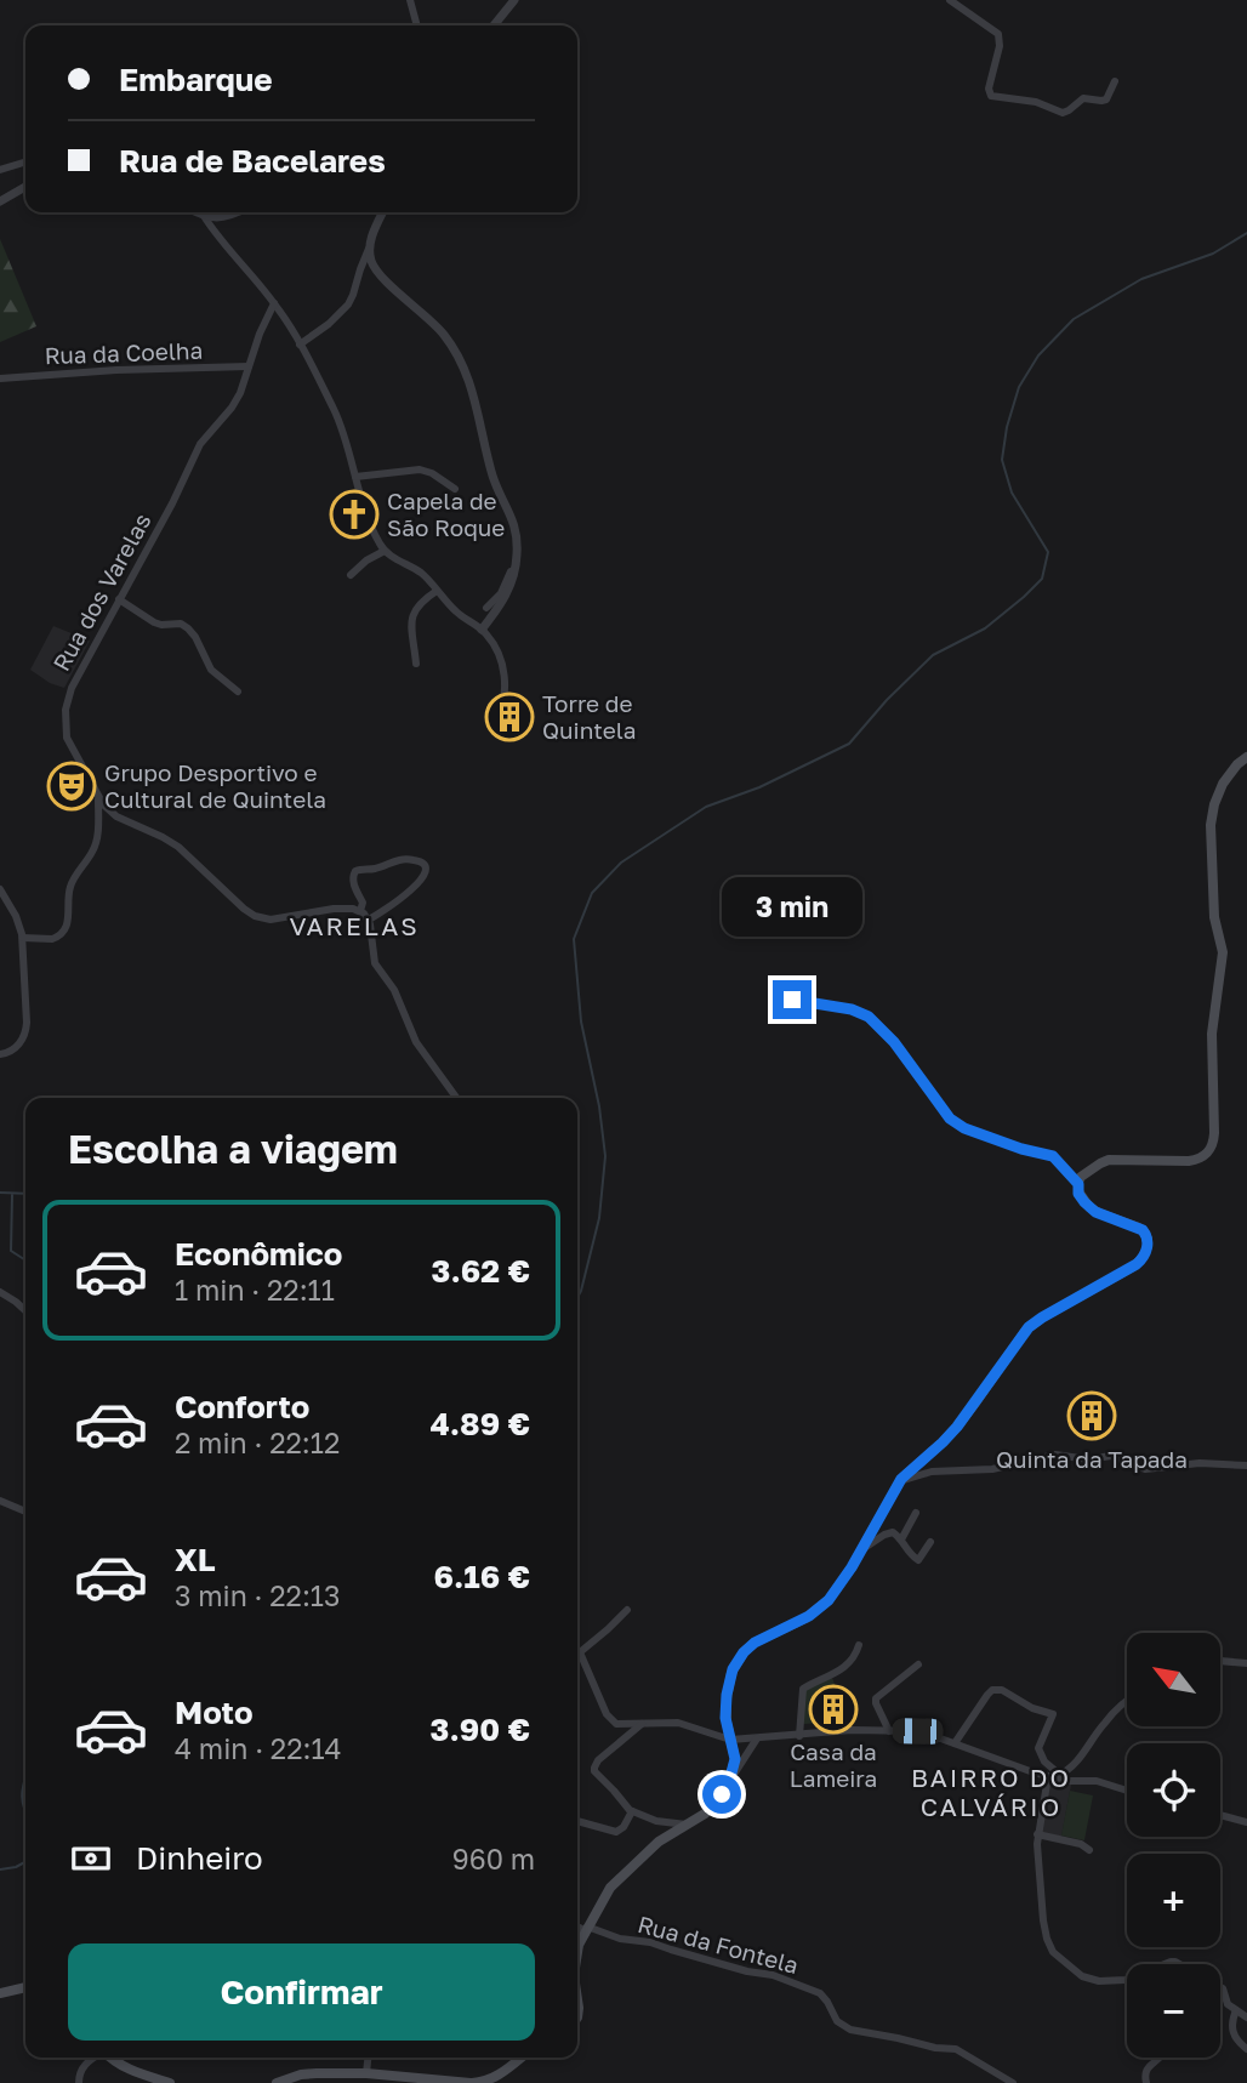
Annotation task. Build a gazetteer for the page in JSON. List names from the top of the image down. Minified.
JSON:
{"streets":{"street":["Rua da Coelha","Rua dos Varelas","Rua da Fontela"]},"crossings":[["Rua da Coelha","Rua dos Varelas"]],"districts":["VARELAS","BAIRRO DO CALVÁRIO"],"places":{"church":["Capela de São Roque"],"building":["Torre de Quintela","Quinta da Tapada","Casa da Lameira"],"theatre":["Grupo Desportivo e Cultural de Quintela"]},"north":"top left","page":{"banner":["Embarque","Rua de Bacelares"],"bubble":"3 min","heading":"Escolha a viagem","list":[{"name":"Econômico","note":"1 min · 22:11","value":"3.62 €"},{"name":"Conforto","note":"2 min · 22:12","value":"4.89 €"},{"name":"XL","note":"3 min · 22:13","value":"6.16 €"},{"name":"Moto","note":"4 min · 22:14","value":"3.90 €"}],"map_buttons":["+","−"],"pay":["Dinheiro","960 m"],"buttons":"Confirmar"}}
